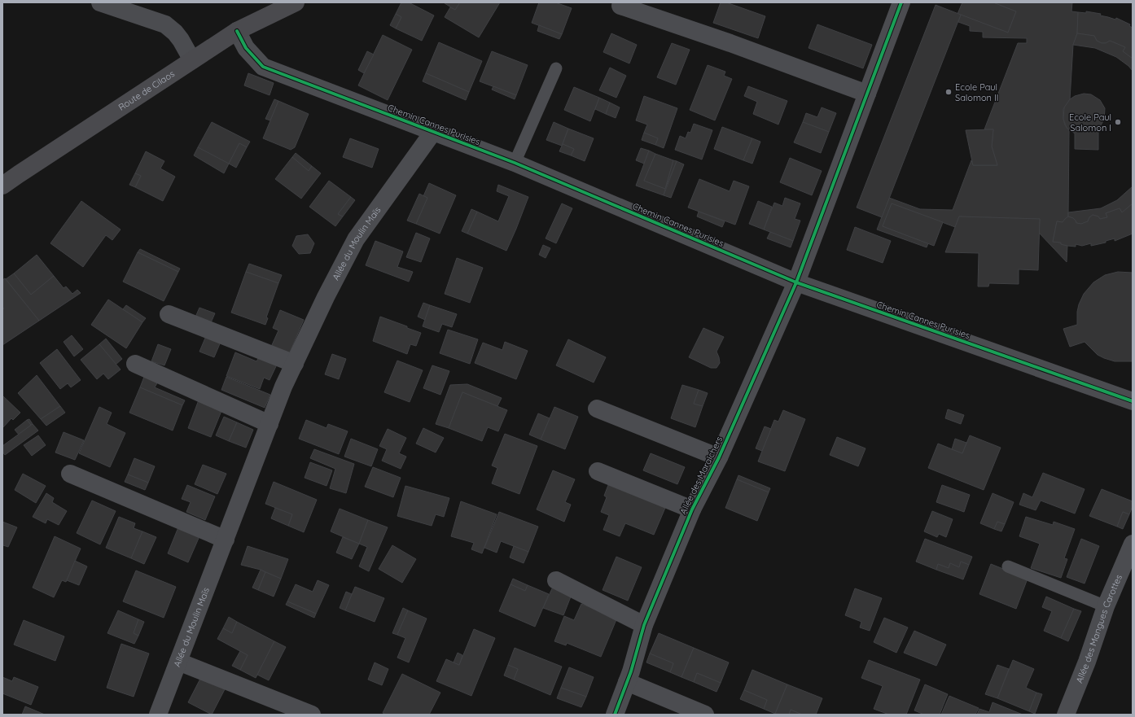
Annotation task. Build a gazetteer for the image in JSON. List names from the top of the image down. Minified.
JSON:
{"streets":{"main road":["Route de Cilaos"],"street":["Chemin Cannes Purisies","Allée du Moulin Maïs","Allée des Maraîchers","Allée des Mangues Carottes"]},"crossings":[["Route de Cilaos","Chemin Cannes Purisies"],["Chemin Cannes Purisies","Allée du Moulin Maïs"],["Chemin Cannes Purisies","Allée des Maraîchers"]],"places":["Ecole Paul Salomon II","Ecole Paul Salomon I"]}
